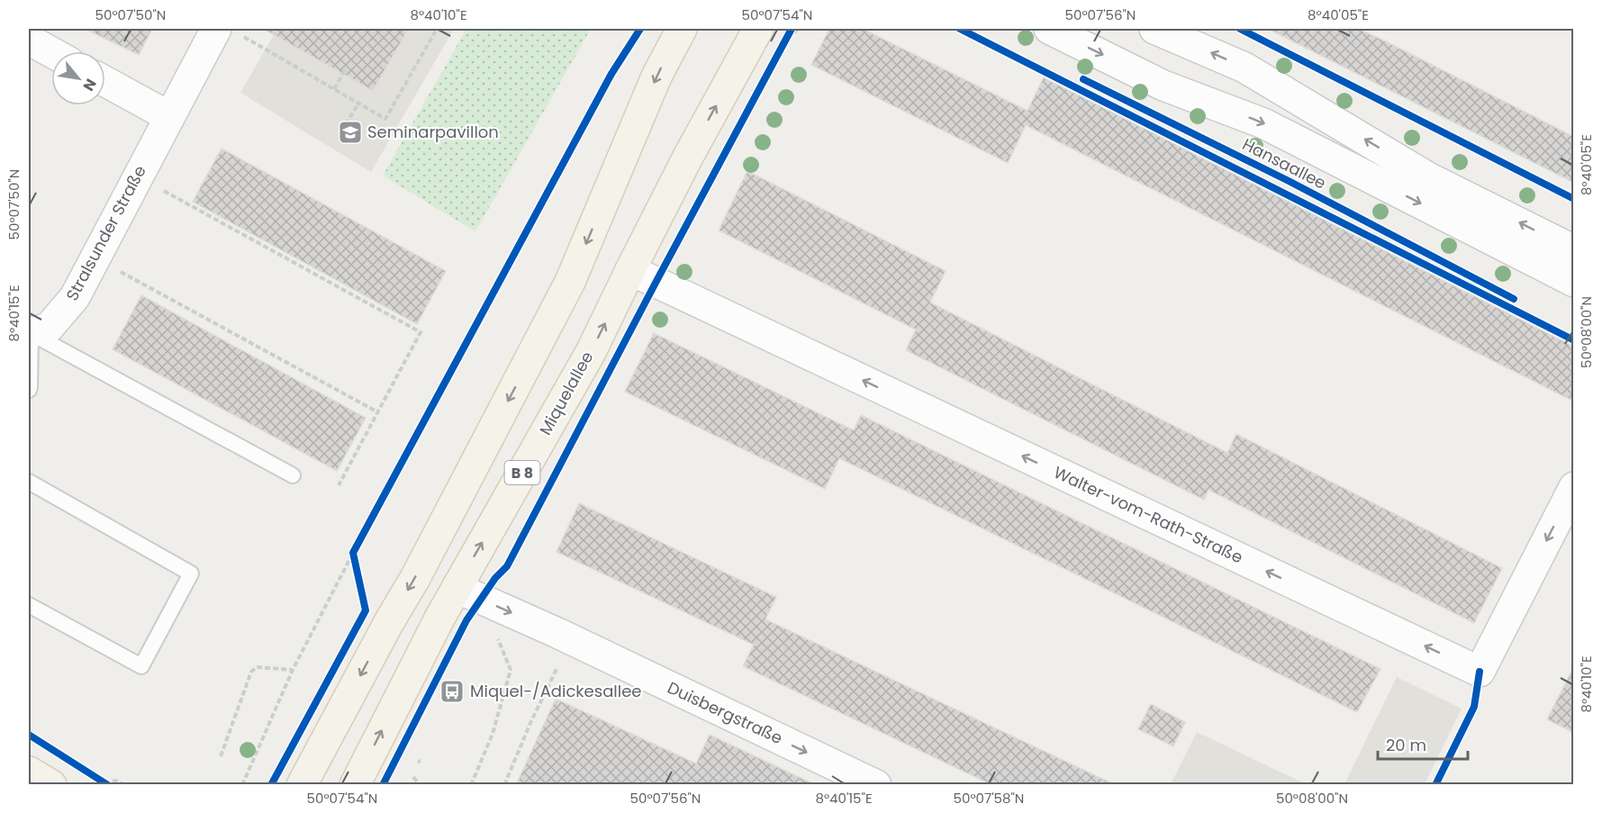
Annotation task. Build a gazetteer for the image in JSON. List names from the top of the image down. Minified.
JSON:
{"streets":{"main road":["Miquelallee","B 8"],"street":["Hansaallee","Stralsunder Straße","Walter-vom-Rath-Straße","Duisbergstraße"]},"crossings":[["Miquelallee","Walter-vom-Rath-Straße"],["Miquelallee","Duisbergstraße"]],"one_way":["Walter-vom-Rath-Straße","Duisbergstraße"],"places":{"school or university":["Seminarpavillon"],"bus stop":["Miquel-/Adickesallee"]},"scale_bar":"20 m","north":"bottom right","coordinates":["50°07'50\"N","8°40'10\"E","50°07'54\"N","50°07'56\"N","8°40'05\"E","8°40'15\"E","50°08'00\"N","50°07'58\"N"]}
